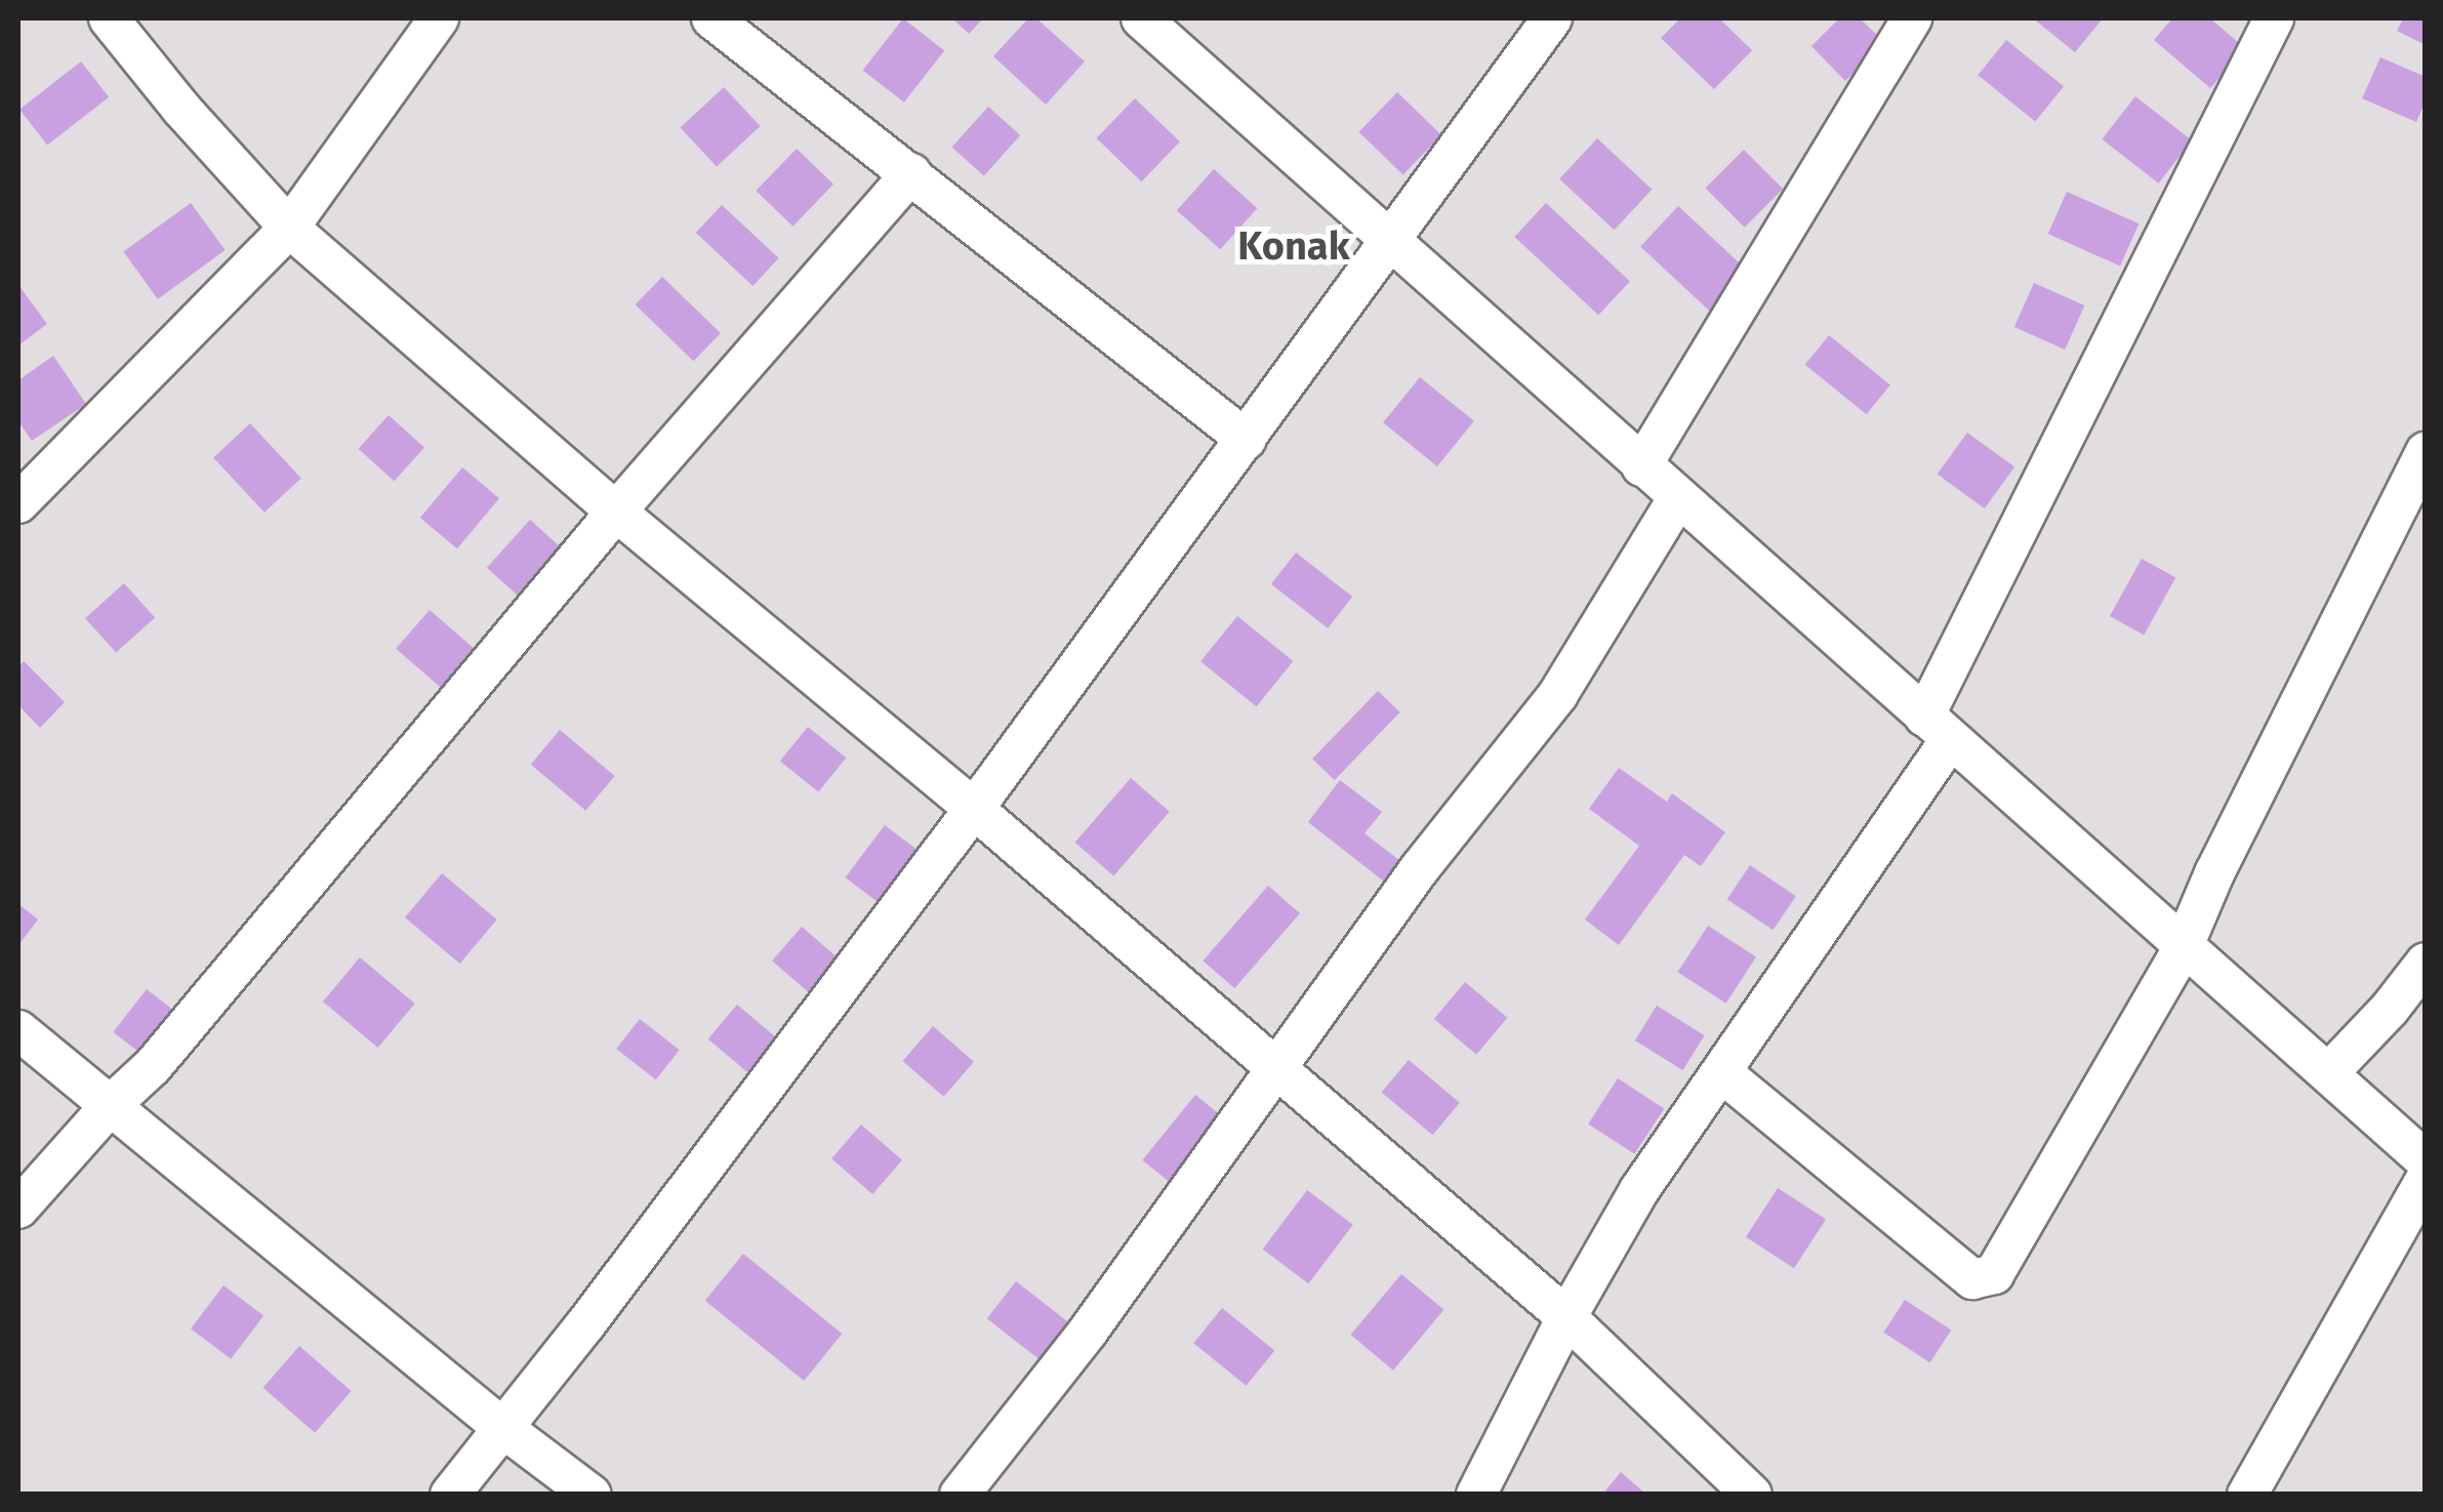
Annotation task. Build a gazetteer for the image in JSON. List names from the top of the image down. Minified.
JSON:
{"districts":["Konak"]}
